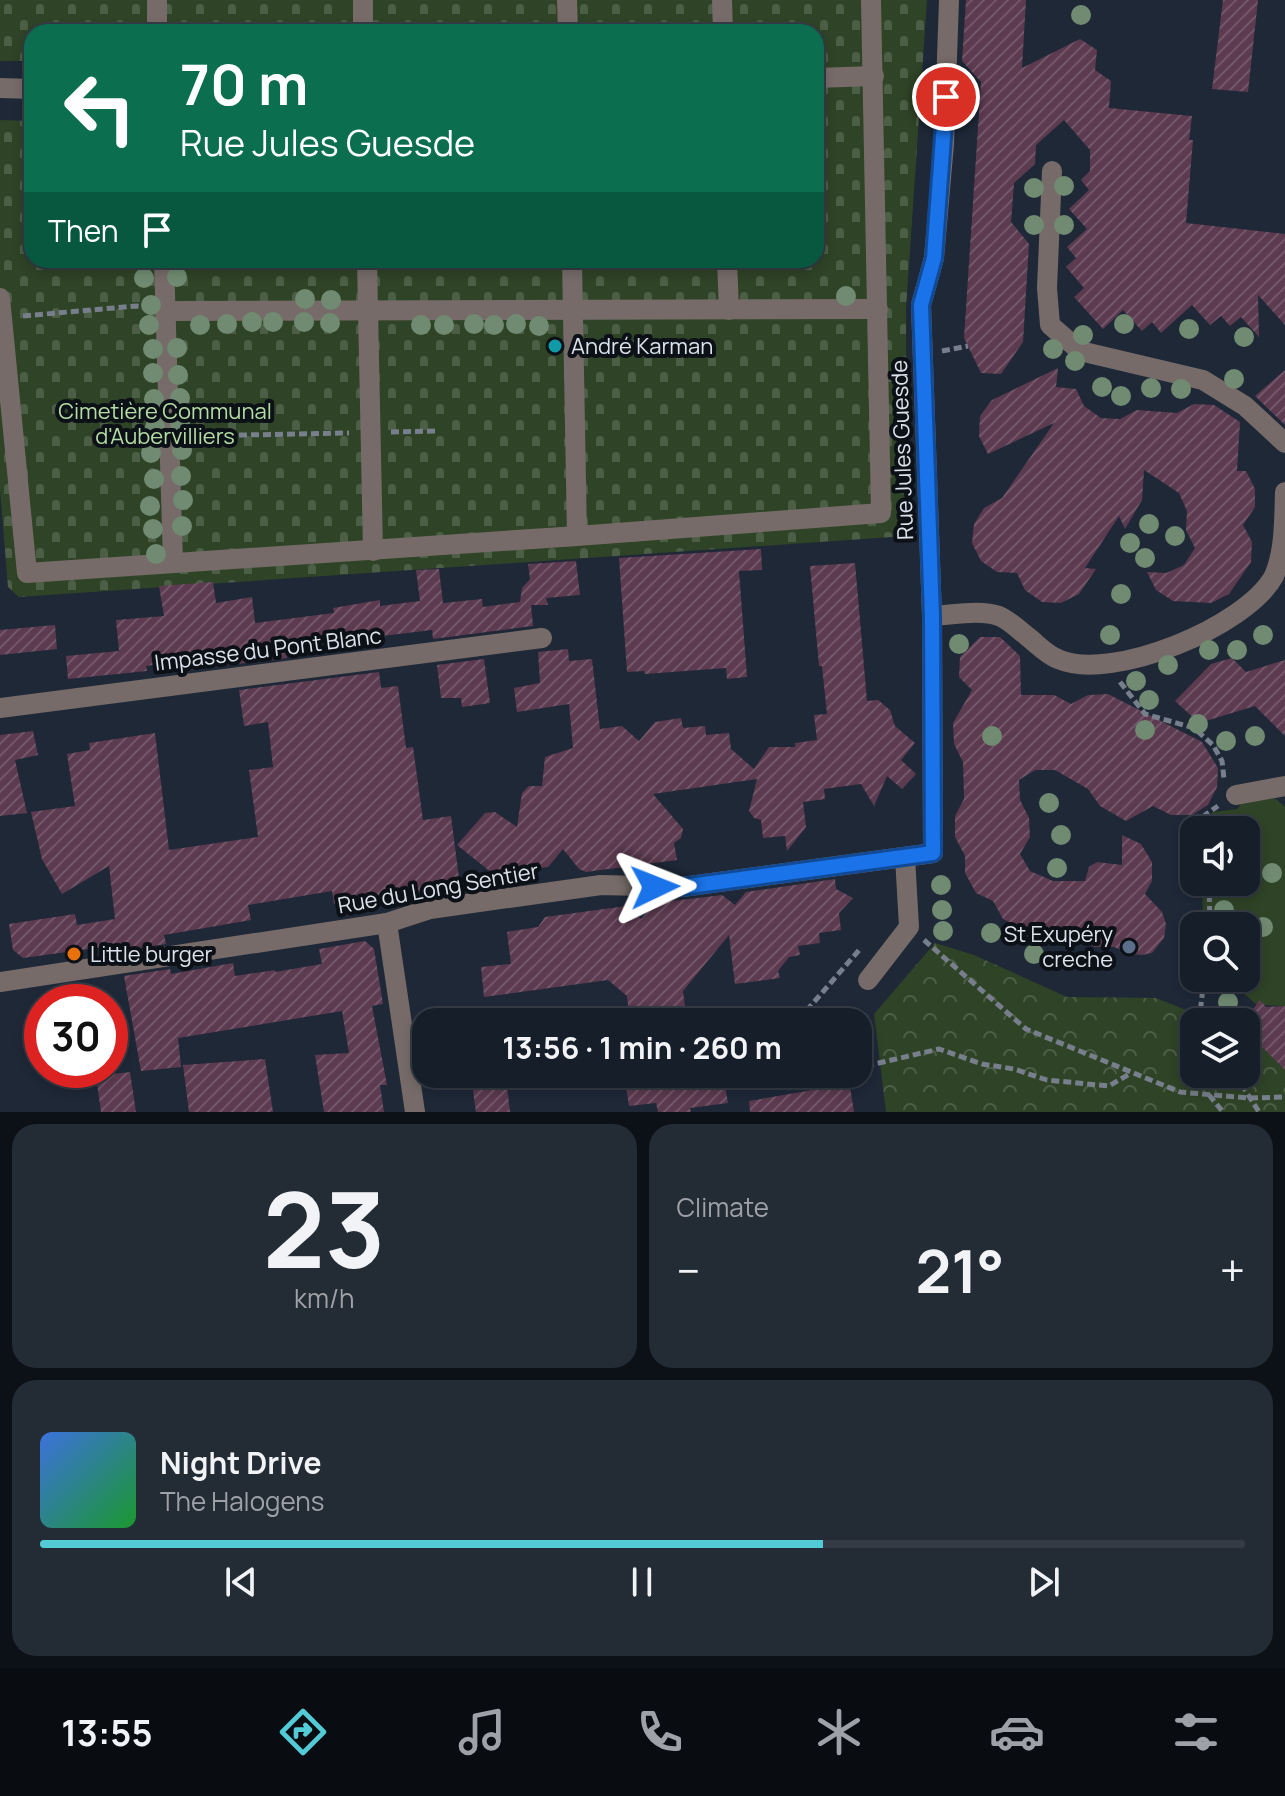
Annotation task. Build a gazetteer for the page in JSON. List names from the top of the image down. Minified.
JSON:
{"streets":{"street":["Rue Jules Guesde","Impasse du Pont Blanc","Rue du Long Sentier"]},"crossings":[["Rue Jules Guesde","Rue du Long Sentier"]],"parks":["Cimetière Communal d'Aubervilliers"],"places":["André Karman","St Exupéry creche","Little burger"],"page":{"turn":["70 m","Rue Jules Guesde"],"then":"Then","limit":"30","trip":"13:56 · 1 min · 260 m","tile":[["23","km/h"],"Climate"],"heat":["−","21°","+"],"song":["Night Drive","The Halogens"],"tabs":"13:55"}}
